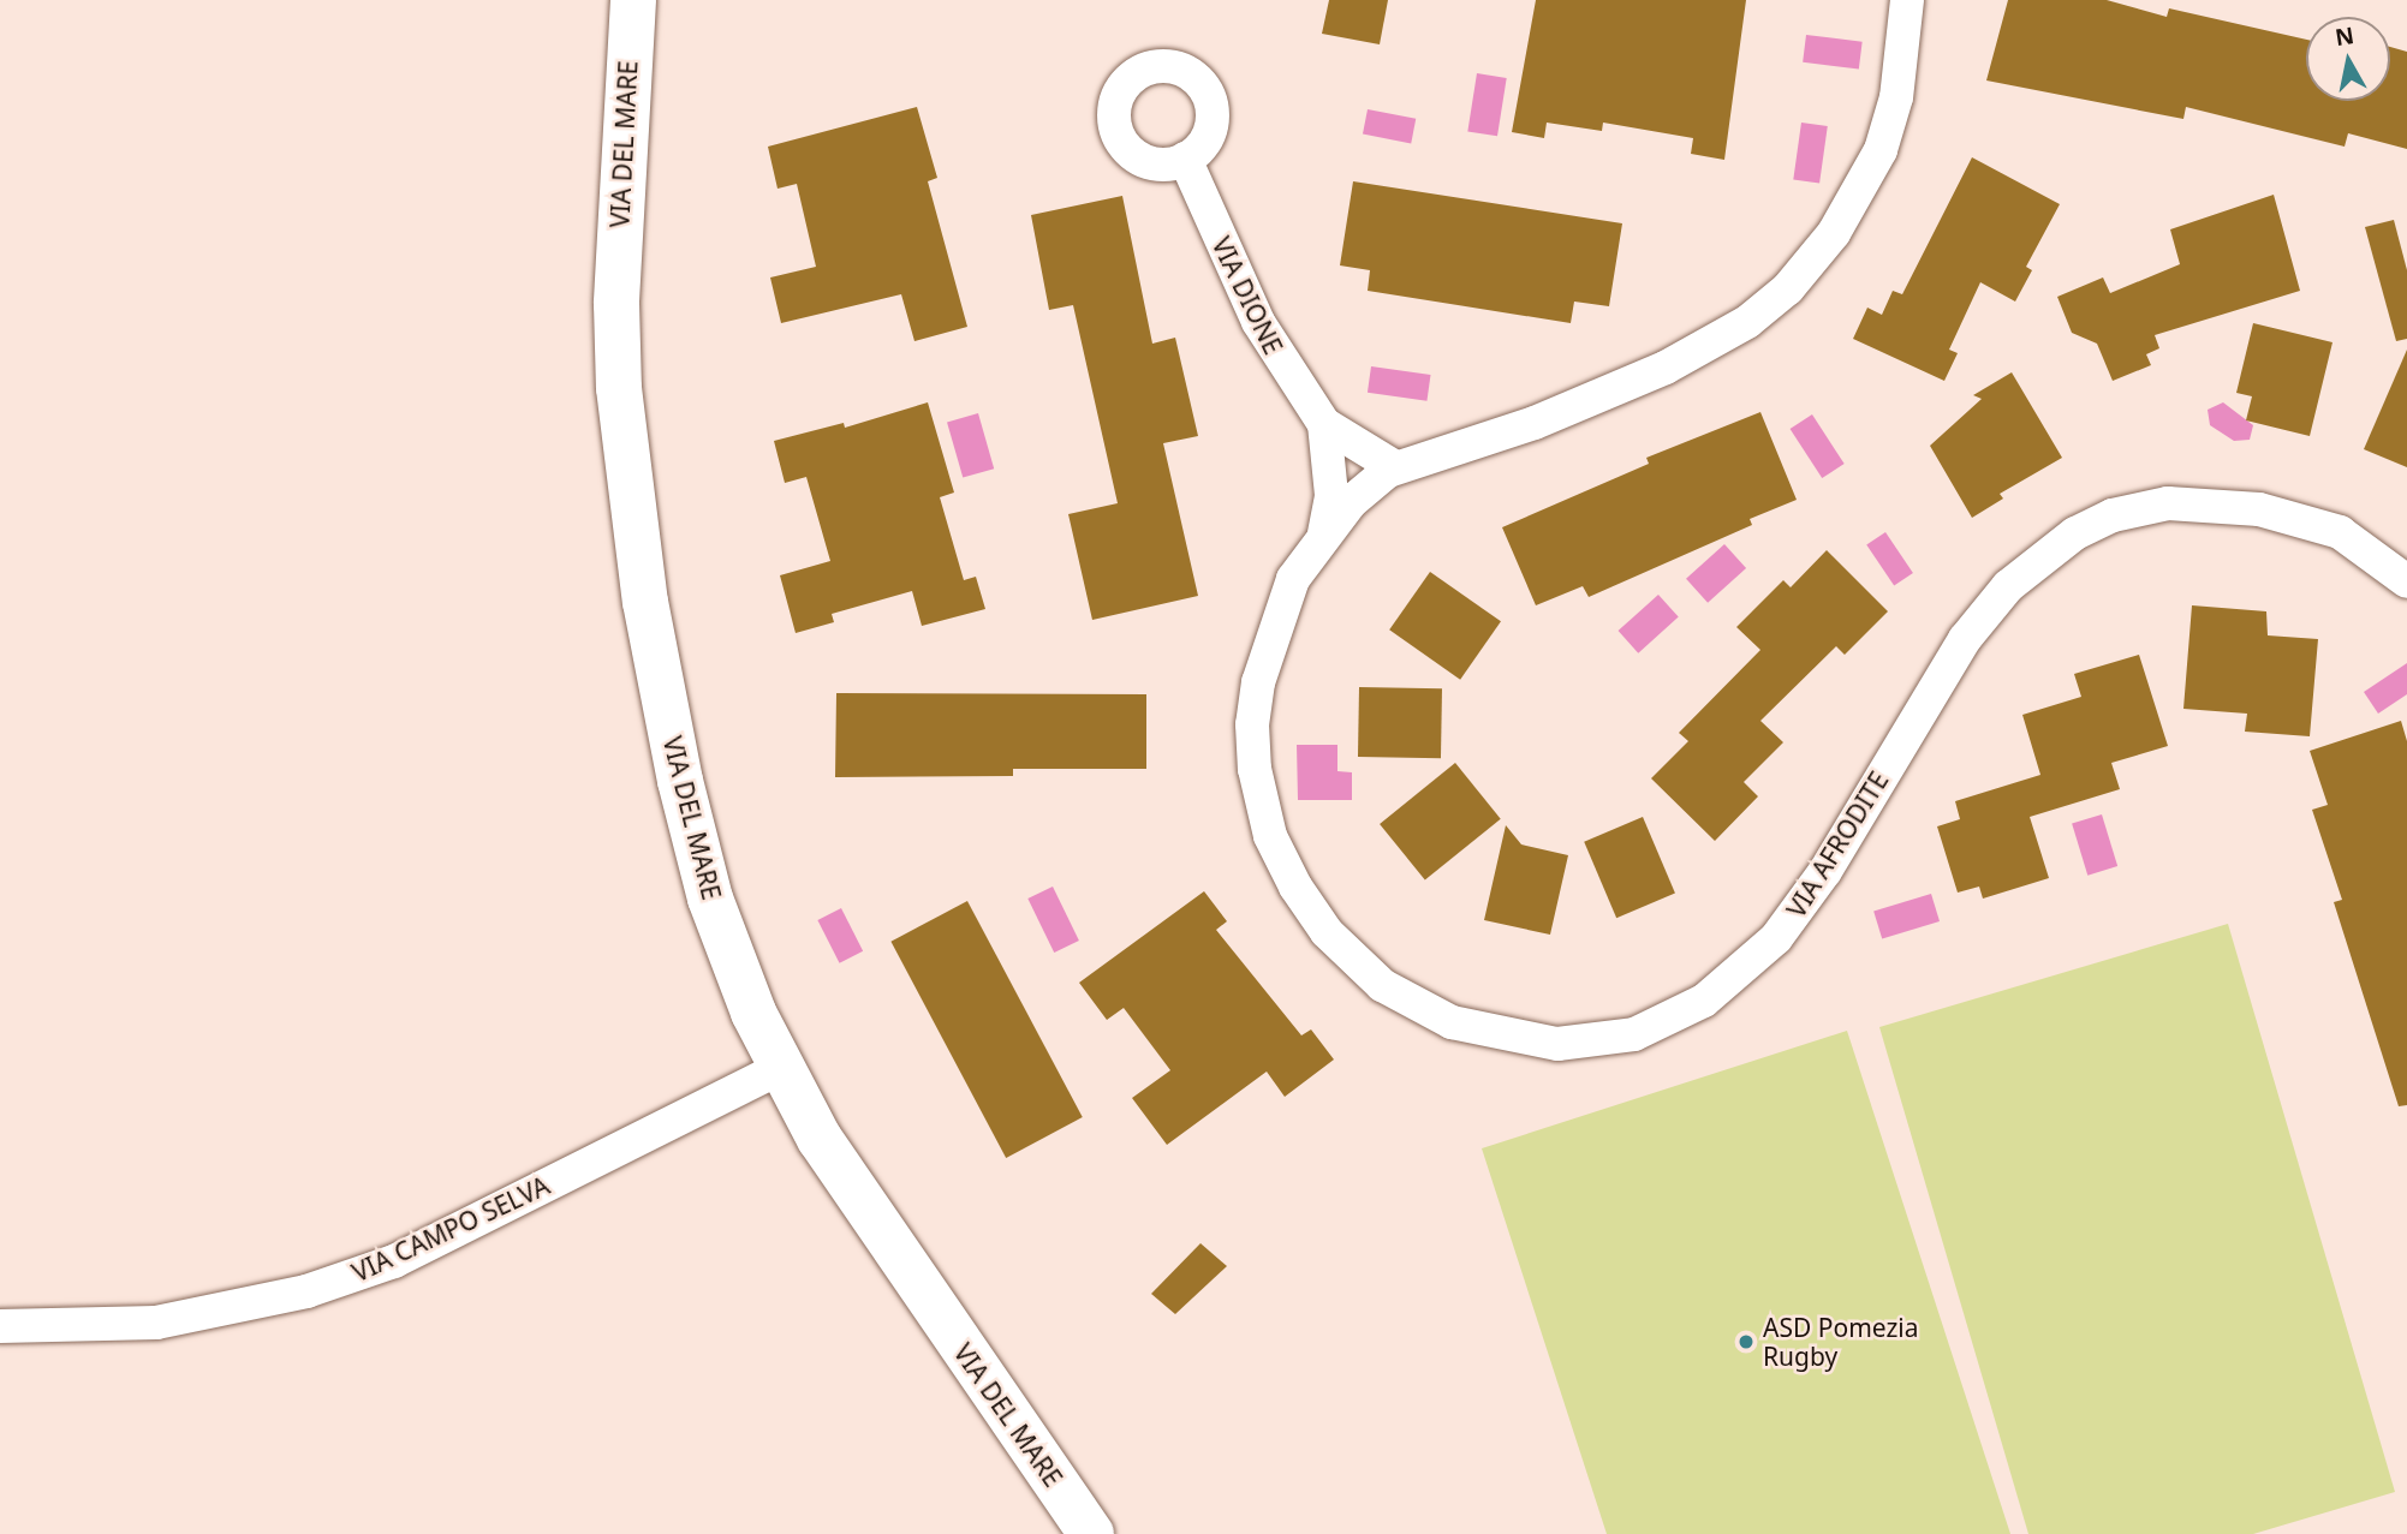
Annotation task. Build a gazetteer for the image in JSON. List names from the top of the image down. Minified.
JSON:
{"streets":{"main road":["VIA DEL MARE"],"street":["VIA DIONE","VIA AFRODITE","VIA CAMPO SELVA"]},"crossings":[["VIA DEL MARE","VIA CAMPO SELVA"],["VIA DIONE","VIA AFRODITE"]],"places":["ASD Pomezia Rugby"],"north":"top"}
